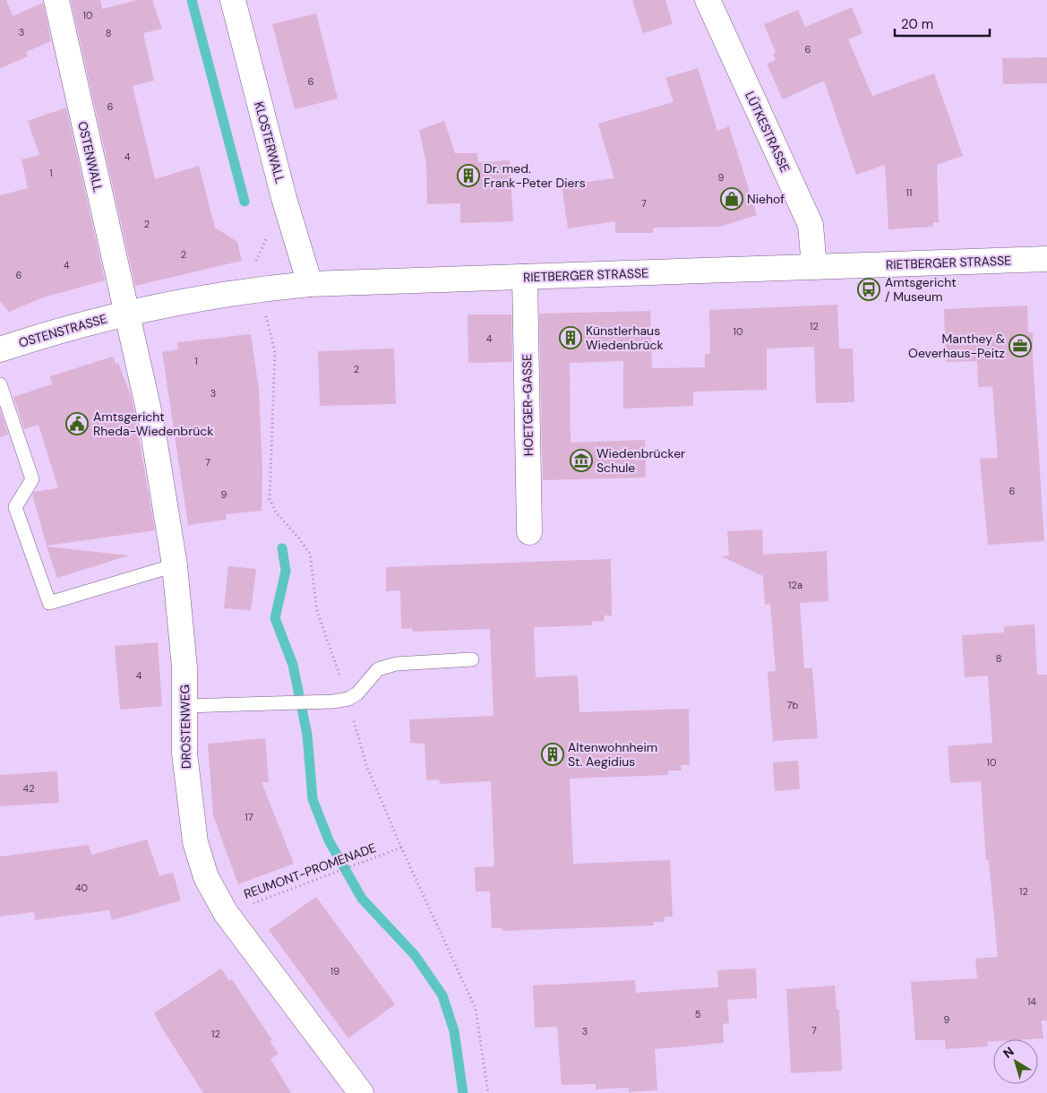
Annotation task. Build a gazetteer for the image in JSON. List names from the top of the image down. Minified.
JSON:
{"streets":{"street":["LÜTKESTRASSE","KLOSTERWALL","OSTENWALL","RIETBERGER STRASSE","OSTENSTRASSE","HOETGER-GASSE","DROSTENWEG"],"path":["REUMONT-PROMENADE"]},"crossings":[["LÜTKESTRASSE","RIETBERGER STRASSE"],["KLOSTERWALL","RIETBERGER STRASSE"],["OSTENWALL","RIETBERGER STRASSE"],["OSTENWALL","OSTENSTRASSE"],["OSTENWALL","DROSTENWEG"],["RIETBERGER STRASSE","OSTENSTRASSE"],["RIETBERGER STRASSE","HOETGER-GASSE"],["RIETBERGER STRASSE","DROSTENWEG"],["OSTENSTRASSE","DROSTENWEG"],["DROSTENWEG","REUMONT-PROMENADE"]],"places":{"building":["Dr. med. Frank-Peter Diers","Künstlerhaus Wiedenbrück","Altenwohnheim St. Aegidius"],"shop":["Niehof"],"bus stop":["Amtsgericht / Museum"],"office":["Manthey & Oeverhaus-Peitz"],"public building":["Amtsgericht Rheda-Wiedenbrück"],"museum":["Wiedenbrücker Schule"]},"house_numbers":["10","3","8","6","6","6","4","1","9","11","7","2","2","4","6","12","10","4","1","2","3","7","6","9","12a","8","4","7b","10","42","17","40","12","19","14","5","9","7","3","12"],"scale_bar":"20 m","north":"top left"}
